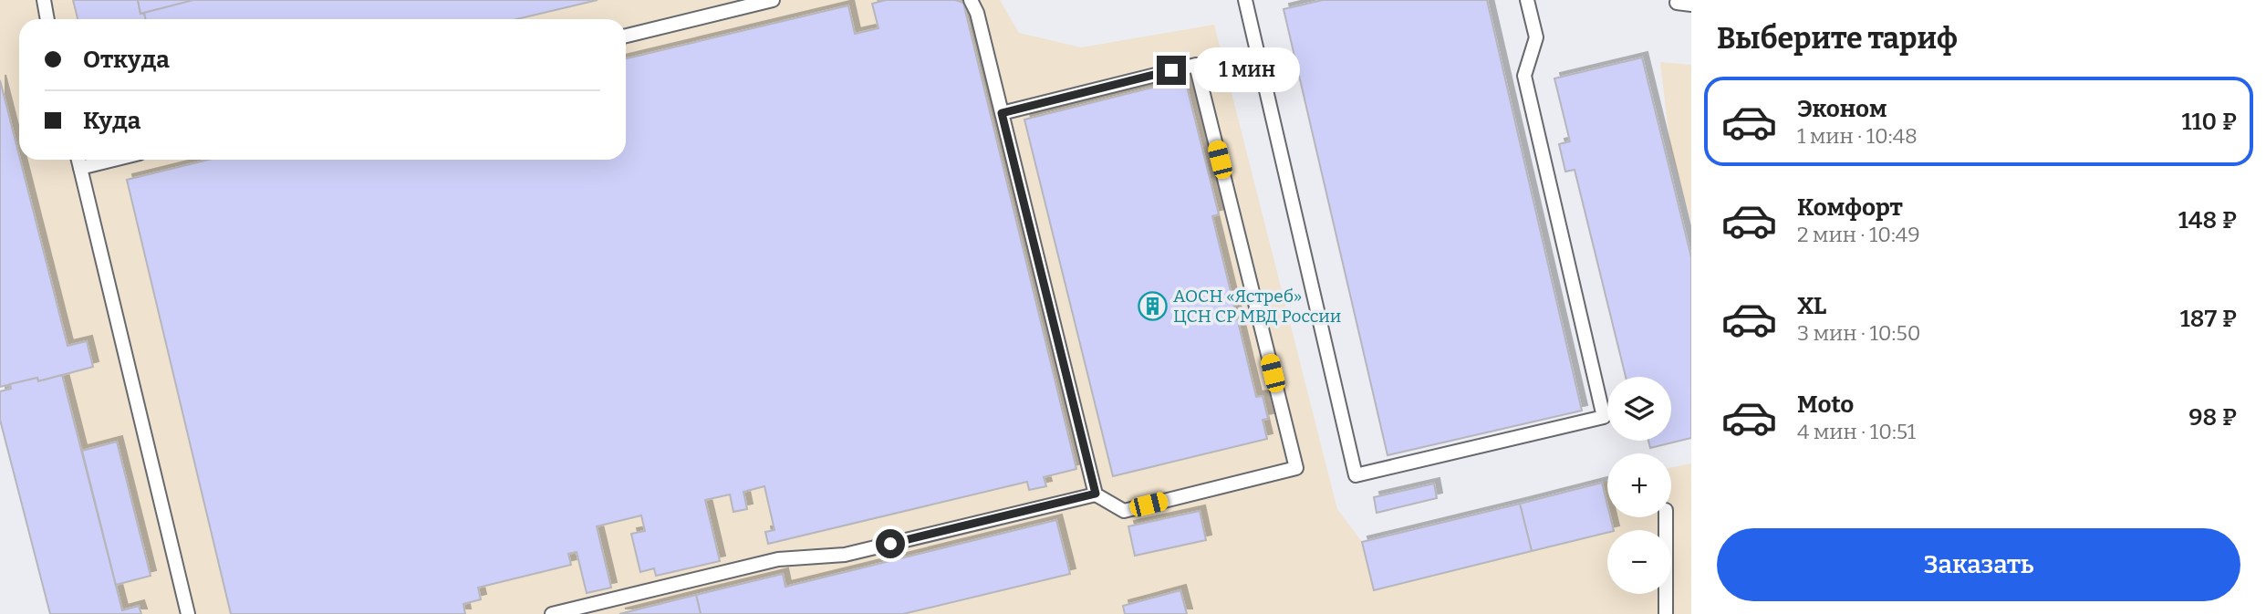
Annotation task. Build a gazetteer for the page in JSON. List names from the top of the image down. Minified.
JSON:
{"places":{"building":["АОСН «Ястреб» ЦСН СР МВД России"]},"page":{"heading":"Выберите тариф","banner":["Откуда","Куда"],"bubble":"1 мин","list":[{"name":"Эконом","note":"1 мин · 10:48","value":"110 ₽"},{"name":"Комфорт","note":"2 мин · 10:49","value":"148 ₽"},{"name":"XL","note":"3 мин · 10:50","value":"187 ₽"},{"name":"Moto","note":"4 мин · 10:51","value":"98 ₽"}],"map_buttons":["+","−"],"buttons":"Заказать"}}
